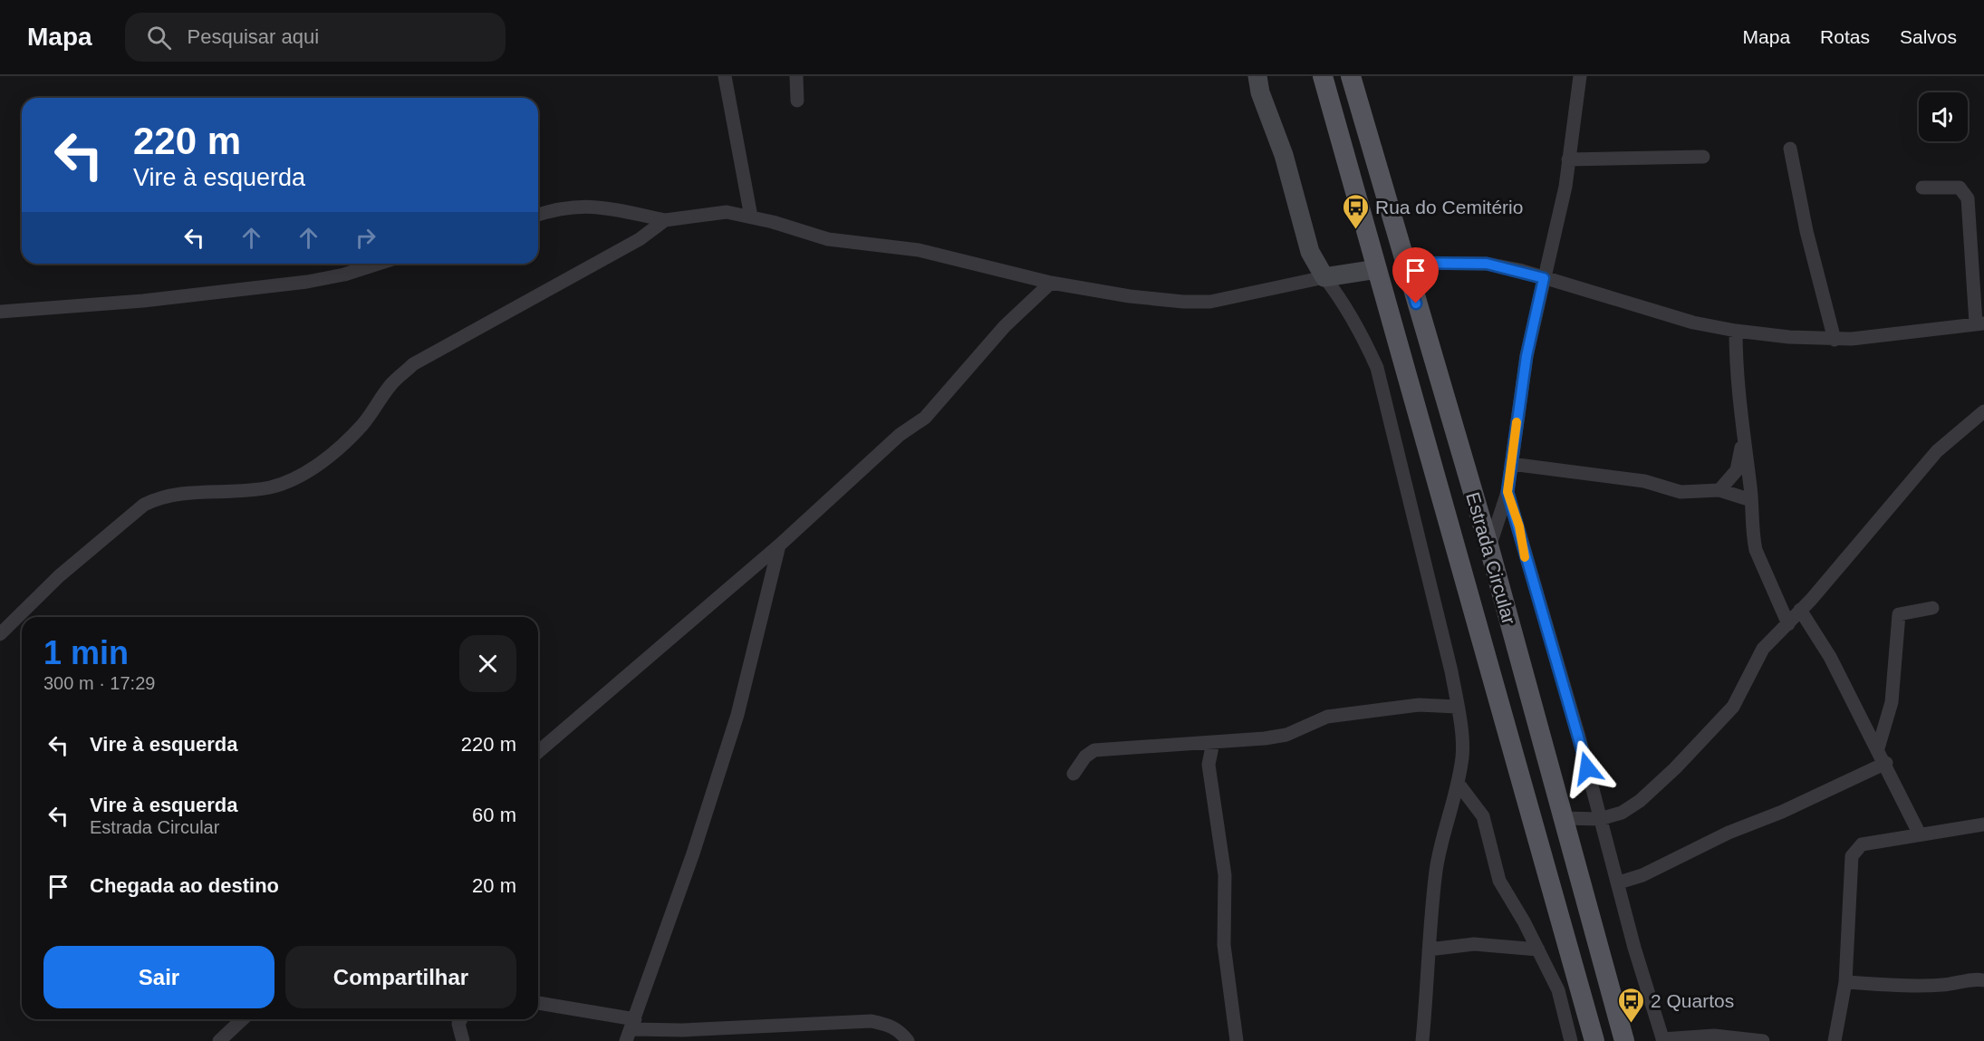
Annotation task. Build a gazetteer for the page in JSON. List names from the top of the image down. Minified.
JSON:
{"streets":{"main road":["Estrada Circular"]},"places":{"bus stop":["Rua do Cemitério","2 Quartos"]},"page":{"header":"Mapa","search":"Pesquisar aqui","nav":["Mapa","Rotas","Salvos"],"turn":["220 m","Vire à esquerda"],"heading":["1 min","300 m · 17:29"],"list":[{"name":"Vire à esquerda","value":"220 m"},{"name":"Vire à esquerda","note":"Estrada Circular","value":"60 m"},{"name":"Chegada ao destino","value":"20 m"}],"buttons":["Sair","Compartilhar"]}}
